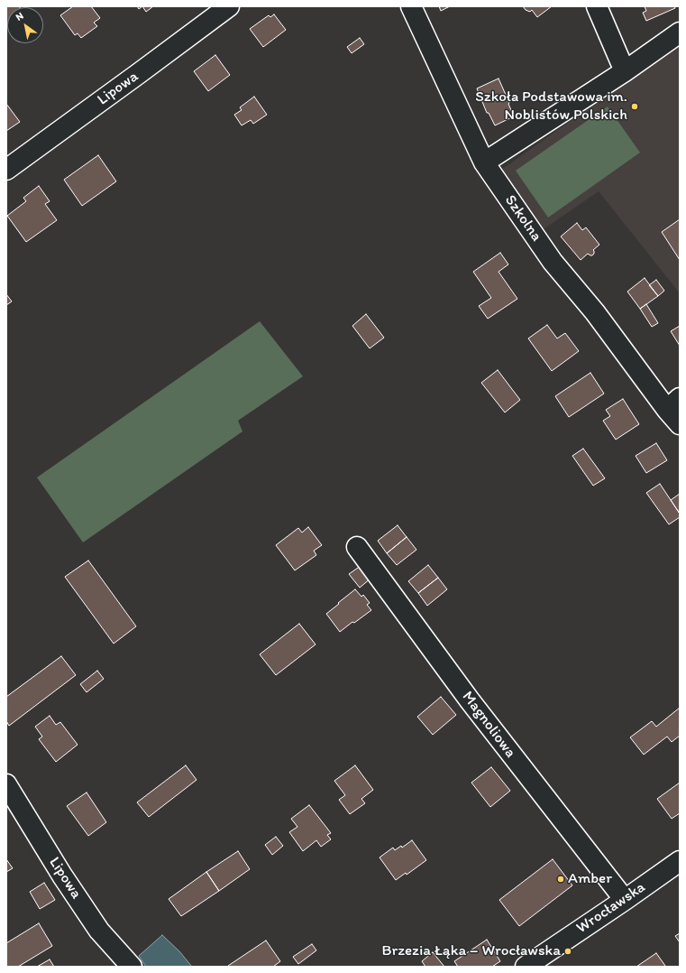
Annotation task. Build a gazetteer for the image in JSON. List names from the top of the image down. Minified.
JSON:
{"streets":{"street":["Lipowa","Szkolna","Magnoliowa","Wrocławska"]},"crossings":[["Magnoliowa","Wrocławska"]],"places":["Szkoła Podstawowa im. Noblistów Polskich","Amber","Brzezia Łąka – Wrocławska"],"north":"top left"}
